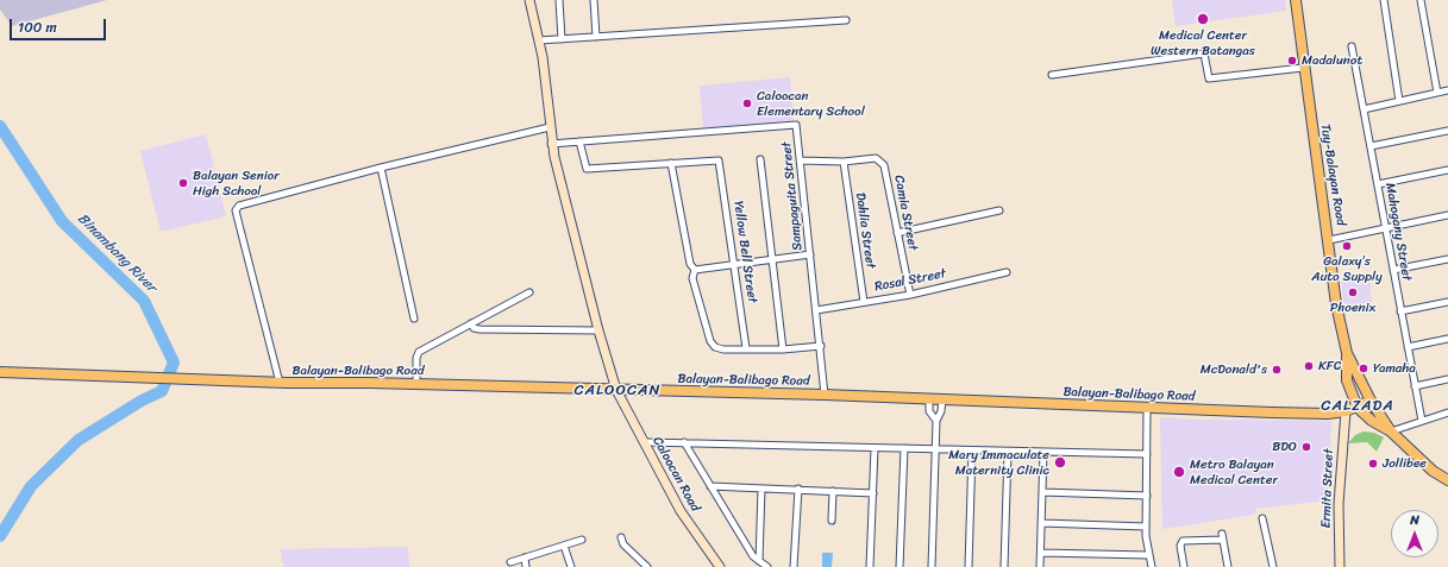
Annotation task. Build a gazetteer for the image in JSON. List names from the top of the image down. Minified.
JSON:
{"streets":{"main road":["Tuy-Balayan Road","Balayan-Balibago Road"],"street":["Sampaguita Street","Camia Street","Dahlia Street","Mahogany Street","Yellow Bell Street","Rosal Street","Caloocan Road","Ermita Street"]},"crossings":[["Tuy-Balayan Road","Balayan-Balibago Road"],["Sampaguita Street","Camia Street"],["Sampaguita Street","Rosal Street"],["Sampaguita Street","Balayan-Balibago Road"],["Sampaguita Street","Caloocan Road"],["Camia Street","Dahlia Street"],["Camia Street","Rosal Street"],["Dahlia Street","Rosal Street"],["Balayan-Balibago Road","Caloocan Road"],["Balayan-Balibago Road","Ermita Street"]],"districts":["CALOOCAN","CALZADA"],"water":["Binambang River"],"places":["Medical Center Western Batangas","Madalunot","Caloocan Elementary School","Balayan Senior High School","Galaxy’s Auto Supply","Phoenix","KFC","Yamaha","McDonald's","BDO","Mary Immaculate Maternity Clinic","Jollibee","Metro Balayan Medical Center"],"scale_bar":"100 m","north":"top"}
